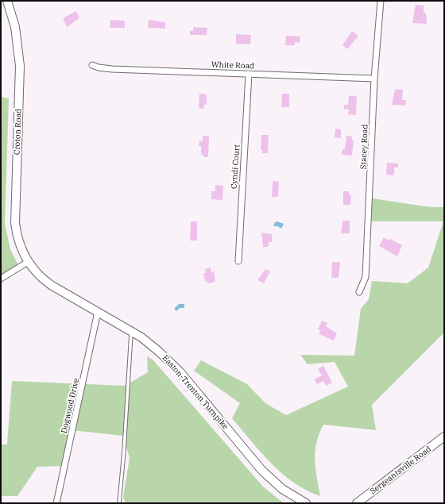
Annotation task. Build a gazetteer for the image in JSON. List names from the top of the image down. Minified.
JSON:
{"streets":{"main road":["Croton Road","Easton-Trenton Turnpike","Sergeantsville Road"],"street":["White Road","Stacey Road","Cyndi Court","Dogwood Drive"]},"crossings":[["White Road","Stacey Road"],["White Road","Cyndi Court"],["Croton Road","Easton-Trenton Turnpike"],["Easton-Trenton Turnpike","Dogwood Drive"]]}
